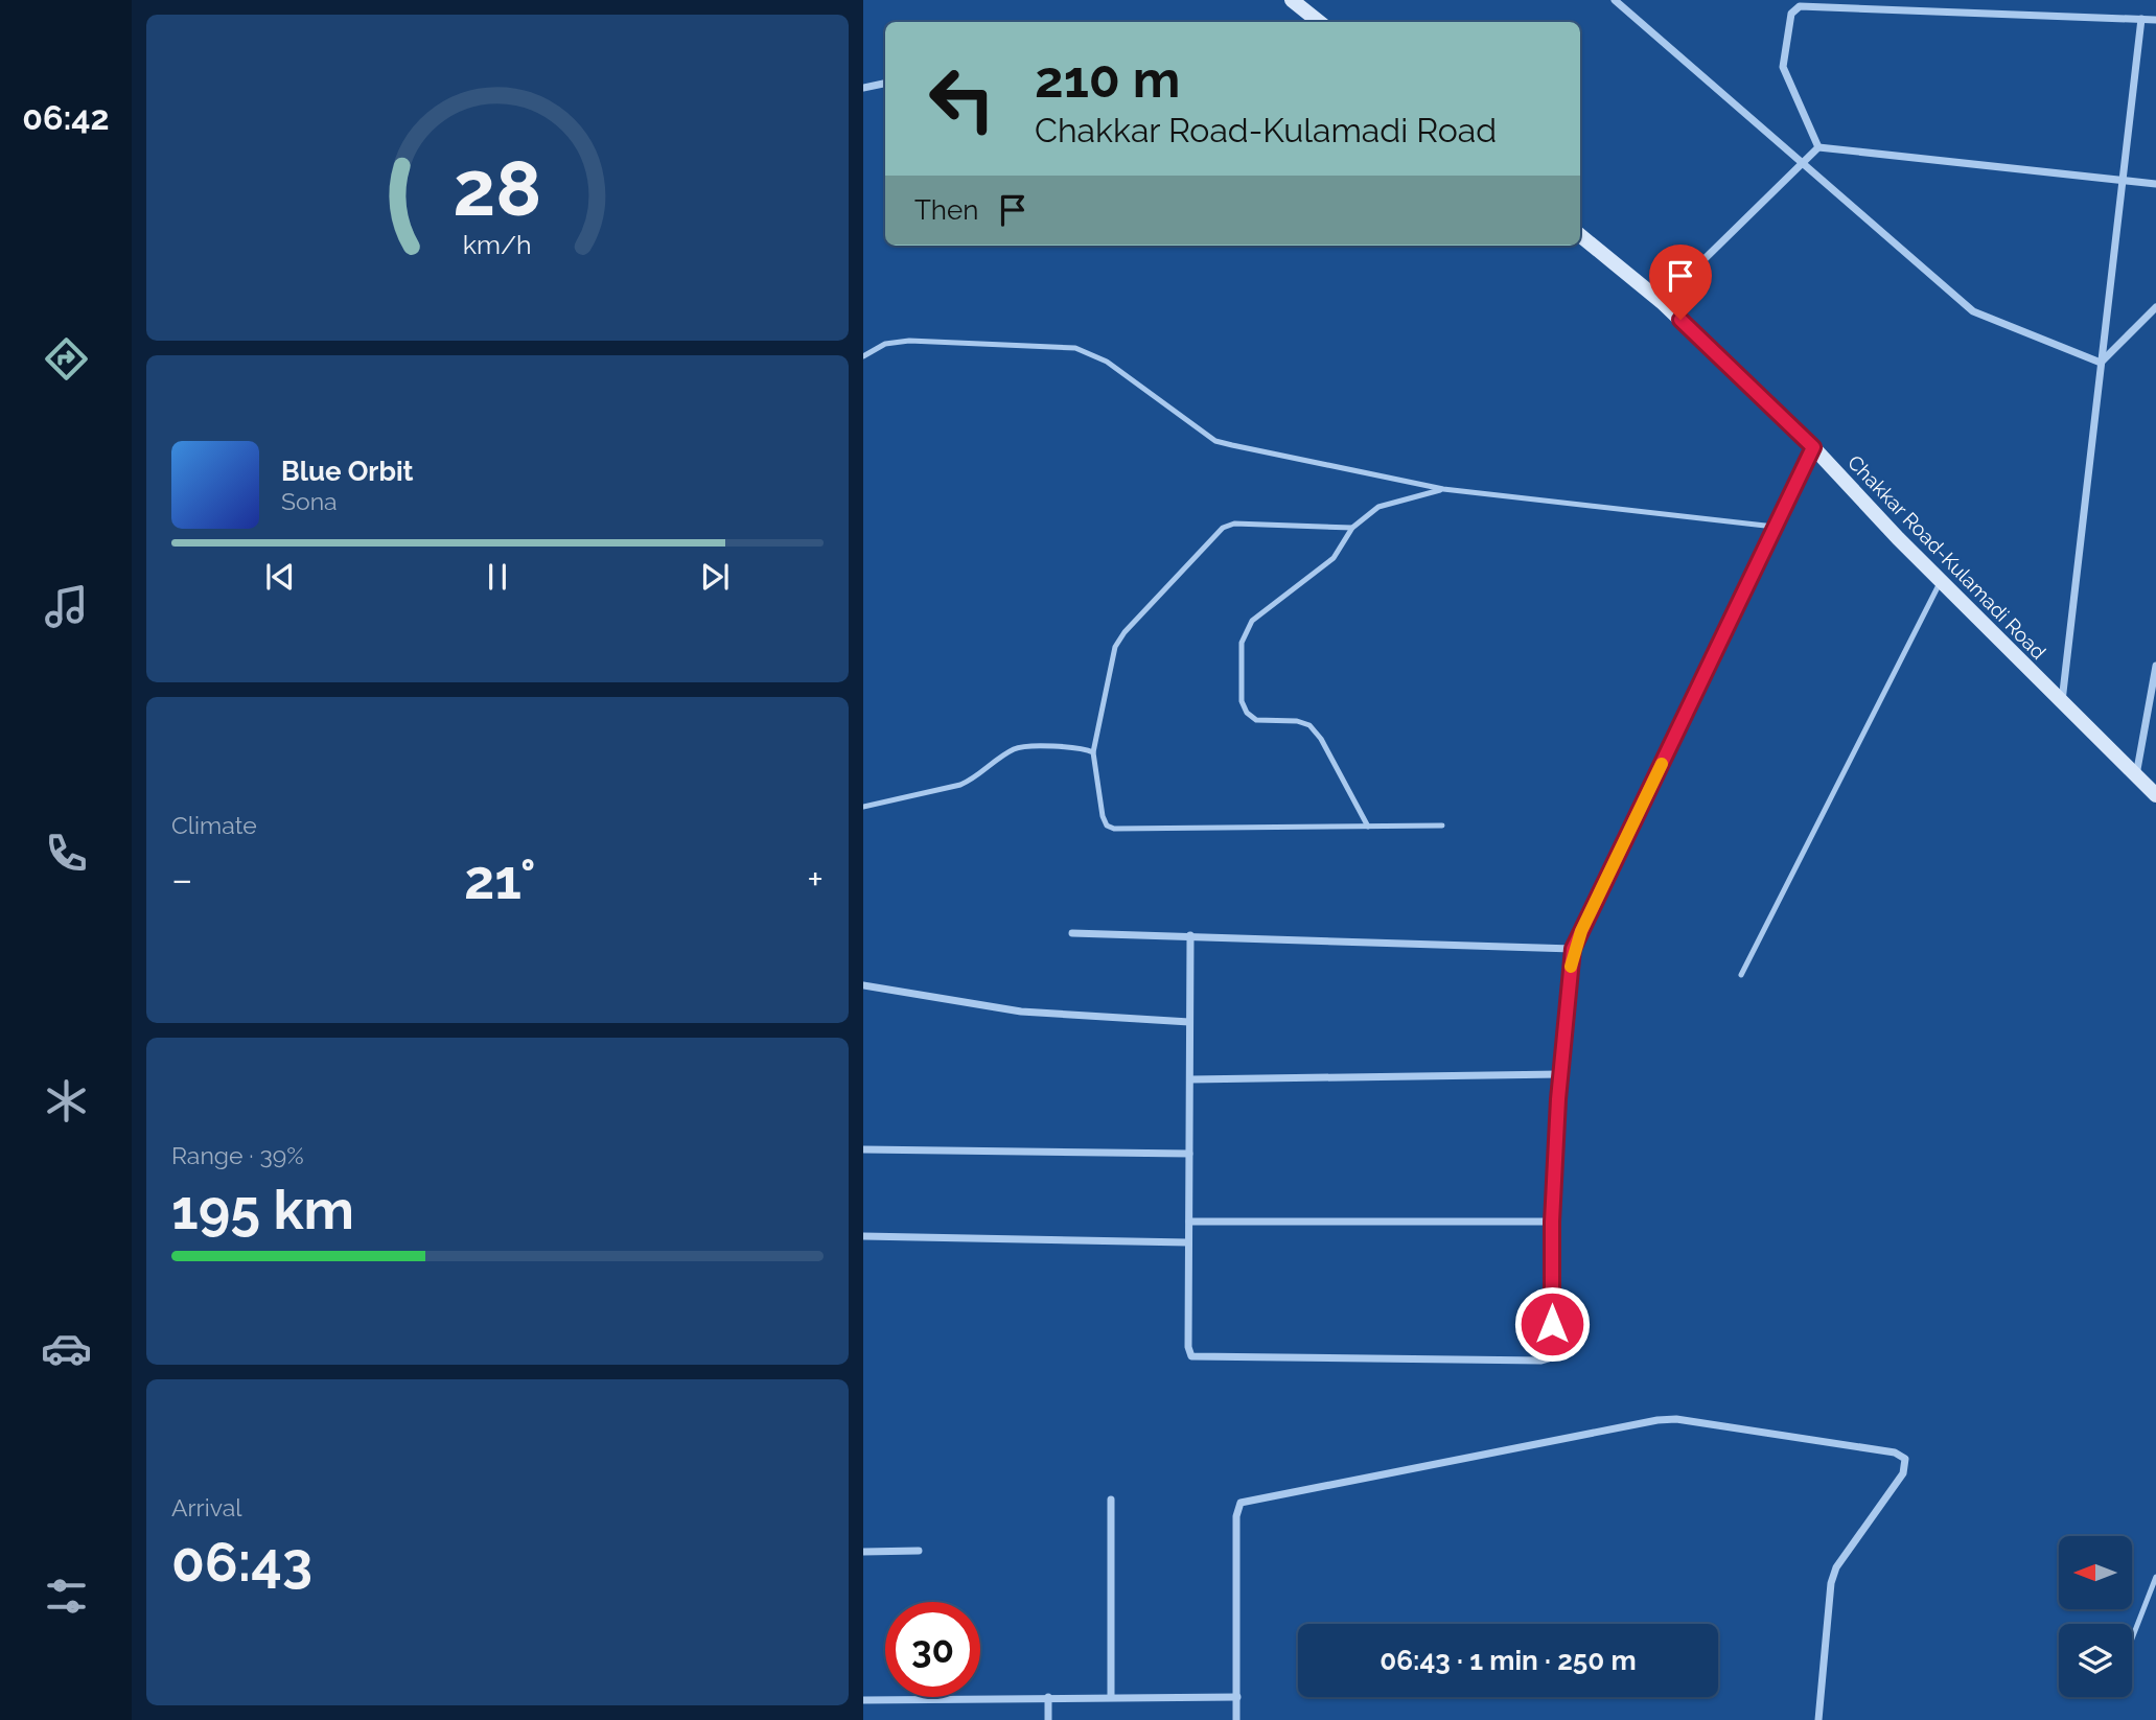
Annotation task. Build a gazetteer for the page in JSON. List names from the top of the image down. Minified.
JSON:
{"streets":{"street":["Chakkar Road-Kulamadi Road"]},"north":"left","page":{"tabs":"06:42","turn":["210 m","Chakkar Road-Kulamadi Road"],"then":"Then","song":["Blue Orbit","Sona"],"tile":["Climate",["Range · 39%","195 km"],["Arrival","06:43"]],"heat":["−","21°","+"],"limit":"30","trip":"06:43 · 1 min · 250 m","gauge":["28","km/h"]}}
